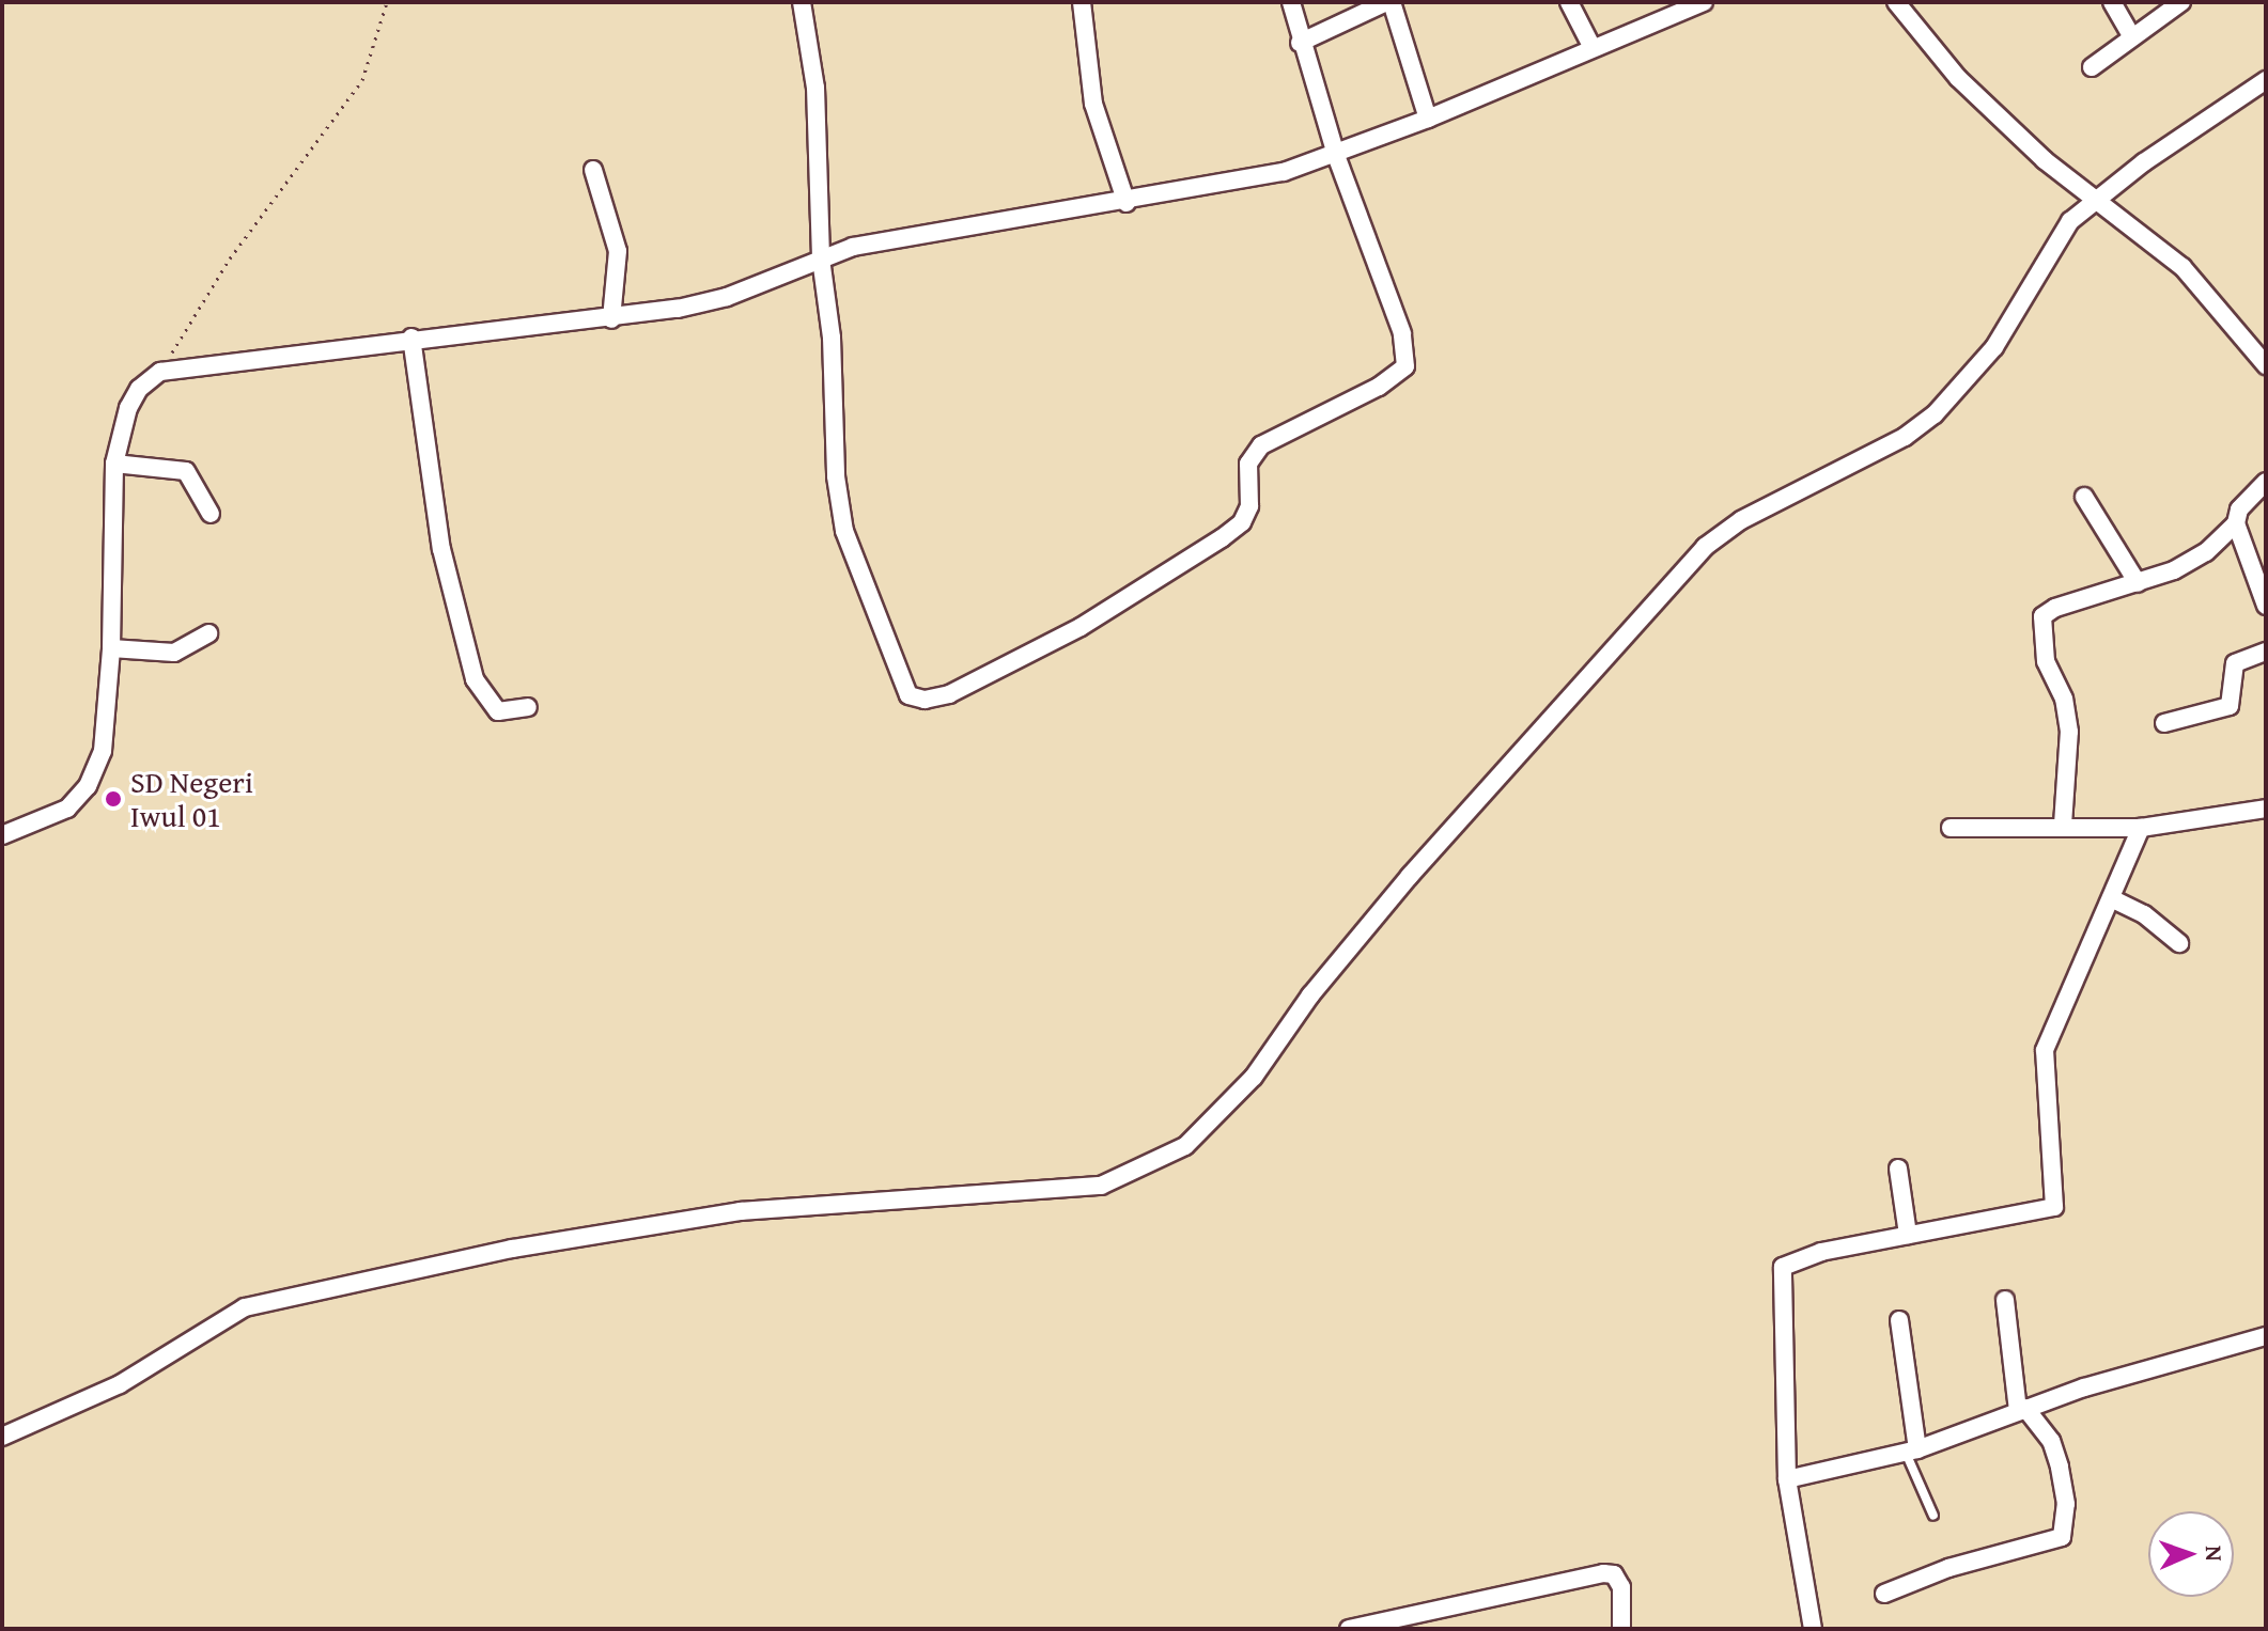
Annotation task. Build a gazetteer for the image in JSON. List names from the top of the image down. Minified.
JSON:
{"places":["SD Negeri Iwul 01"],"north":"right"}
